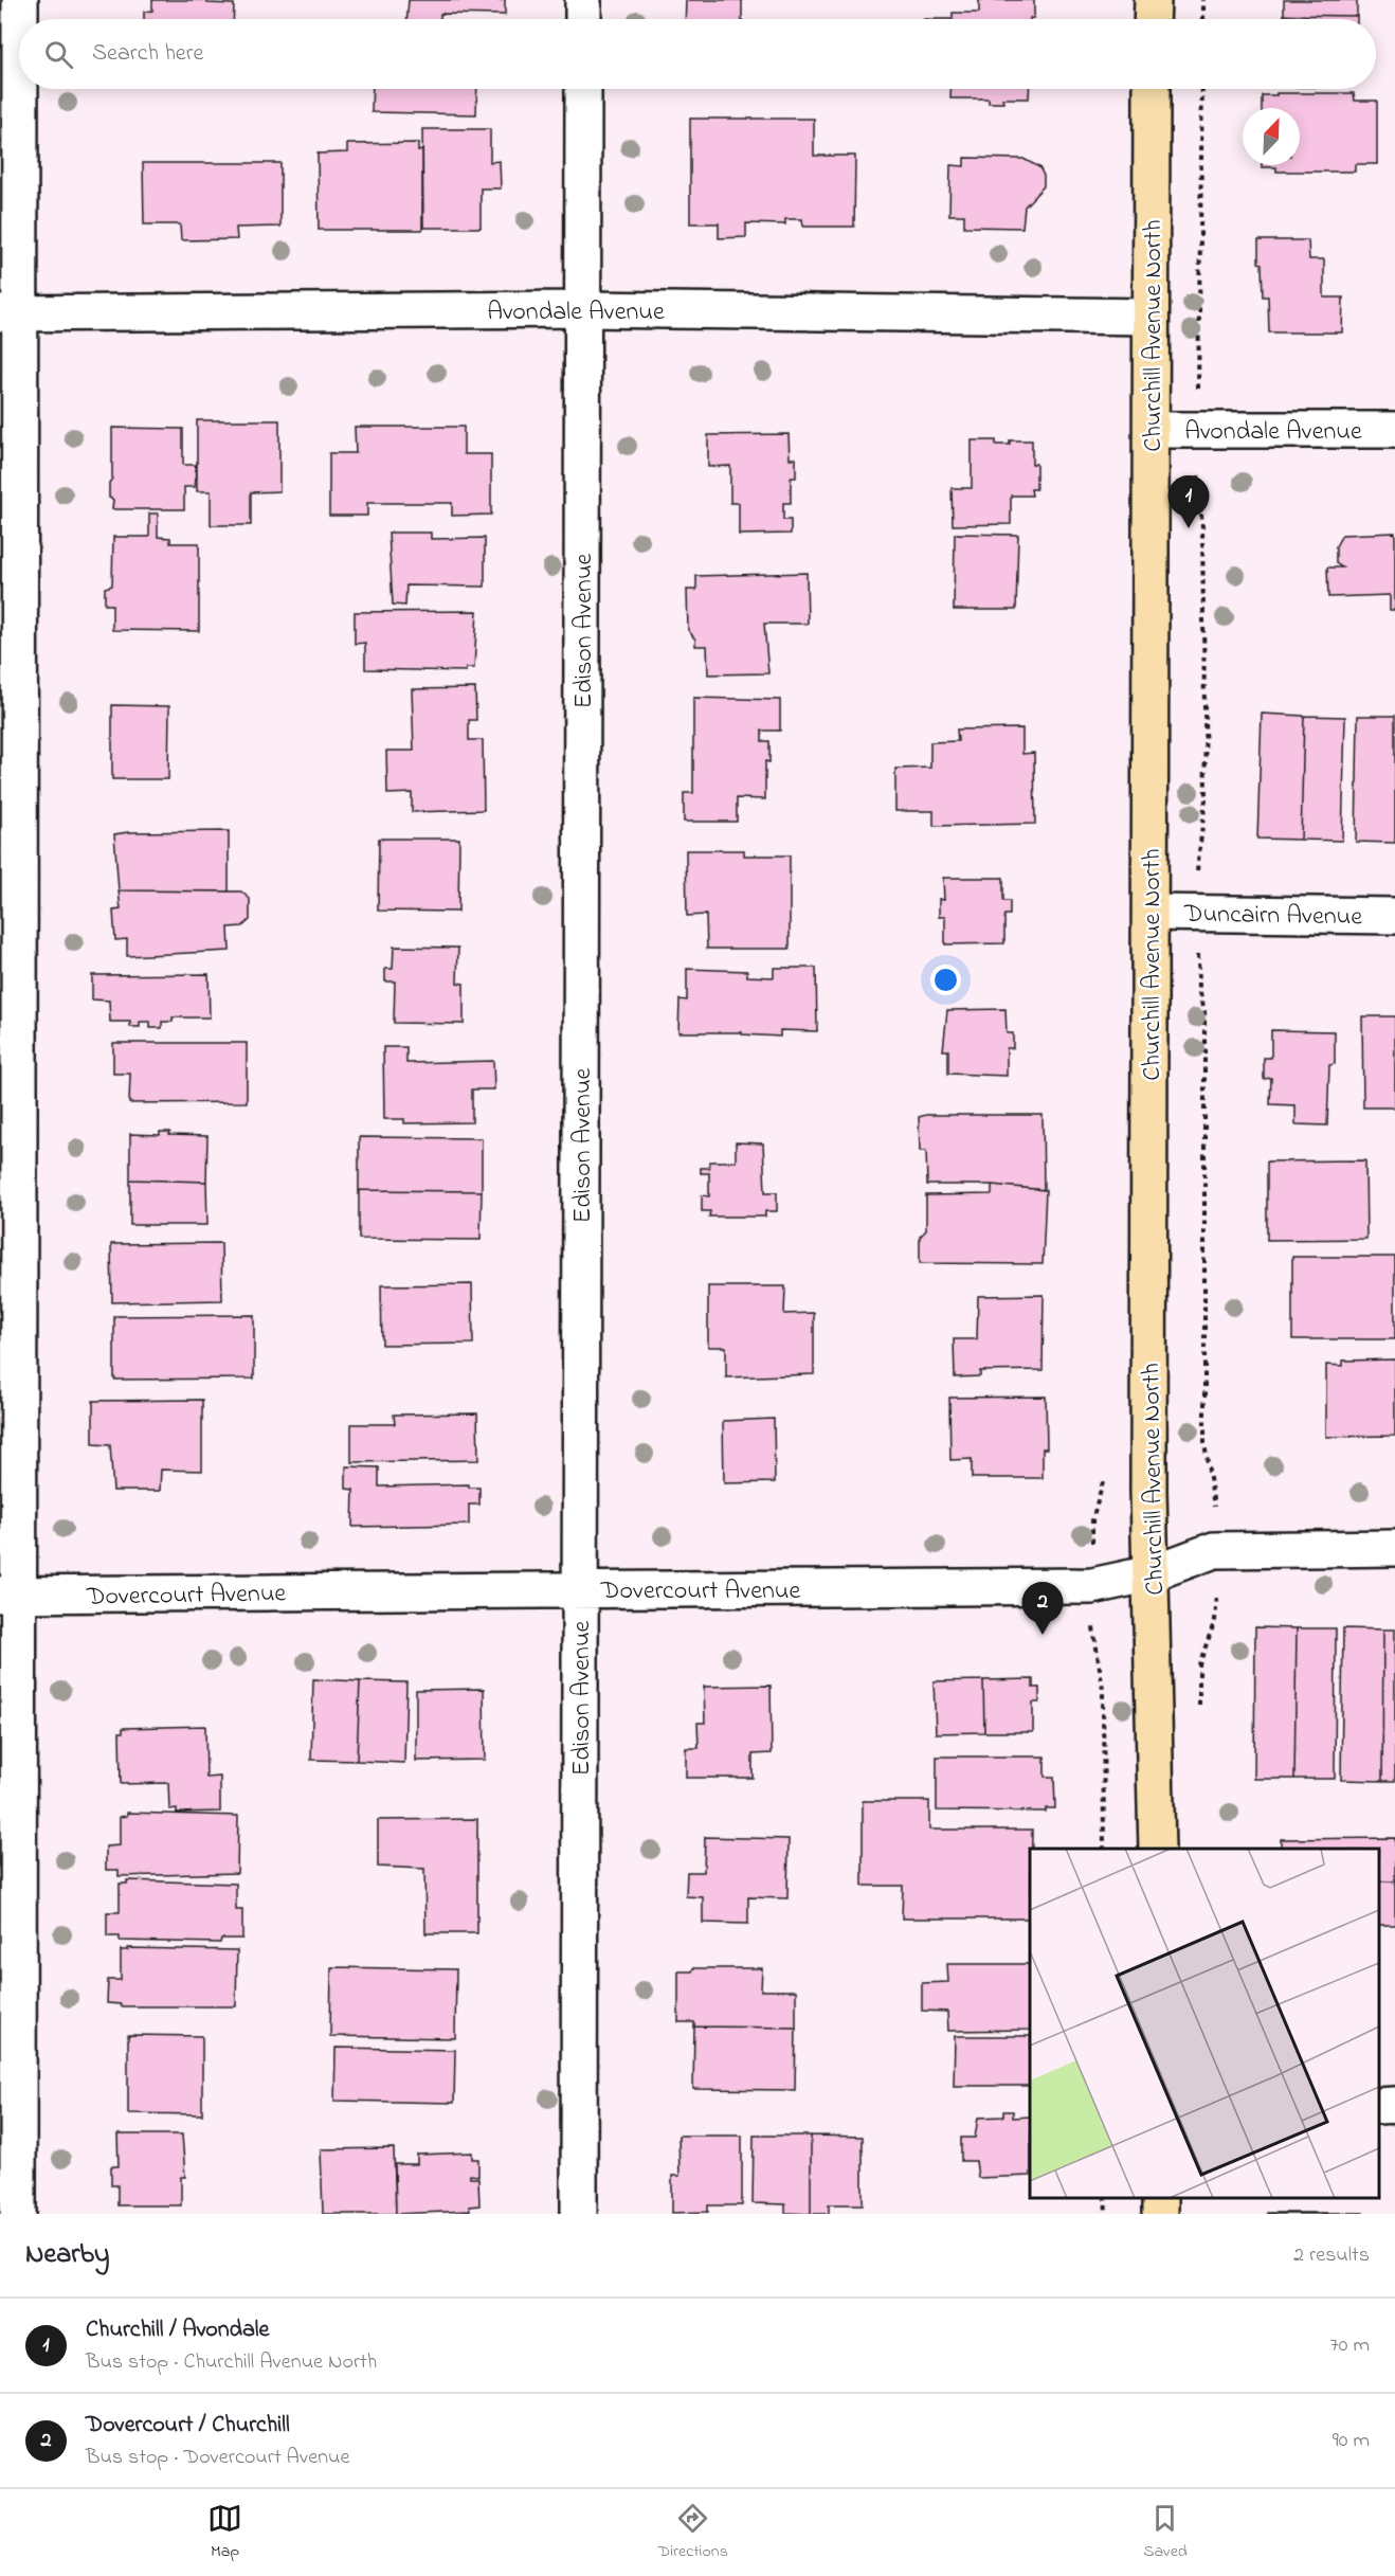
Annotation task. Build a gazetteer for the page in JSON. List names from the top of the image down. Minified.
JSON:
{"streets":{"main road":["Churchill Avenue North"],"street":["Avondale Avenue","Edison Avenue","Duncairn Avenue","Dovercourt Avenue"]},"crossings":[["Avondale Avenue","Churchill Avenue North"],["Avondale Avenue","Edison Avenue"],["Churchill Avenue North","Duncairn Avenue"],["Churchill Avenue North","Dovercourt Avenue"],["Edison Avenue","Dovercourt Avenue"]],"north":"top right","page":{"search":"Search here","pins":["1","2"],"heading":["Nearby","2 results"],"list":[{"mark":"1","name":"Churchill / Avondale","note":"Bus stop · Churchill Avenue North","value":"70 m"},{"mark":"2","name":"Dovercourt / Churchill","note":"Bus stop · Dovercourt Avenue","value":"90 m"}],"nav":["Map","Directions","Saved"]}}
